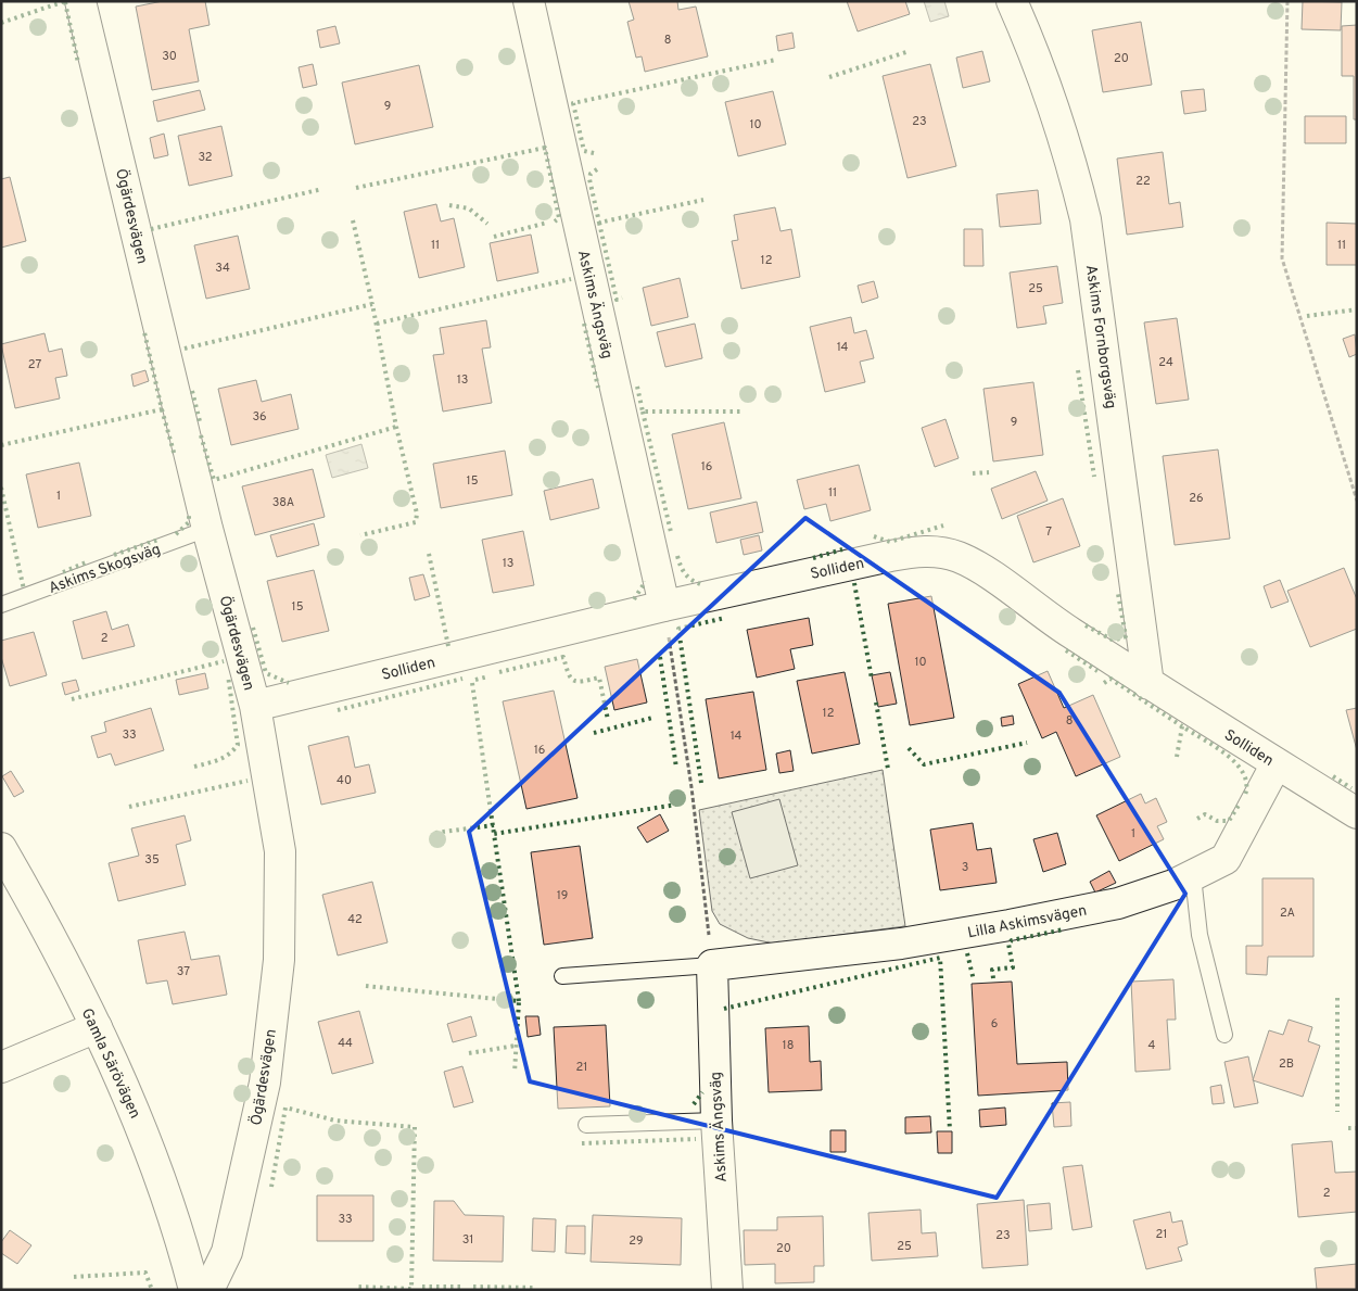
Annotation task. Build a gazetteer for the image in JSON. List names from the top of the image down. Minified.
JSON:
{"streets":{"street":["Ögärdesvägen","Askims Ängsväg","Askims Fornborgsväg","Solliden","Lilla Askimsvägen","Gamla Särövägen"],"lane":["Askims Skogsväg"]},"crossings":[["Ögärdesvägen","Askims Skogsväg"],["Ögärdesvägen","Solliden"],["Askims Ängsväg","Solliden"],["Askims Ängsväg","Lilla Askimsvägen"],["Askims Fornborgsväg","Solliden"],["Solliden","Lilla Askimsvägen"]],"house_numbers":["8","30","20","9","23","10","32","22","11","11","12","34","25","14","24","27","13","36","9","16","15","11","1","26","38A","7","13","15","2","10","12","8","33","14","16","40","1","35","3","19","2A","42","37","6","44","18","4","2B","21","2","33","21","23","31","29","25","20"]}
